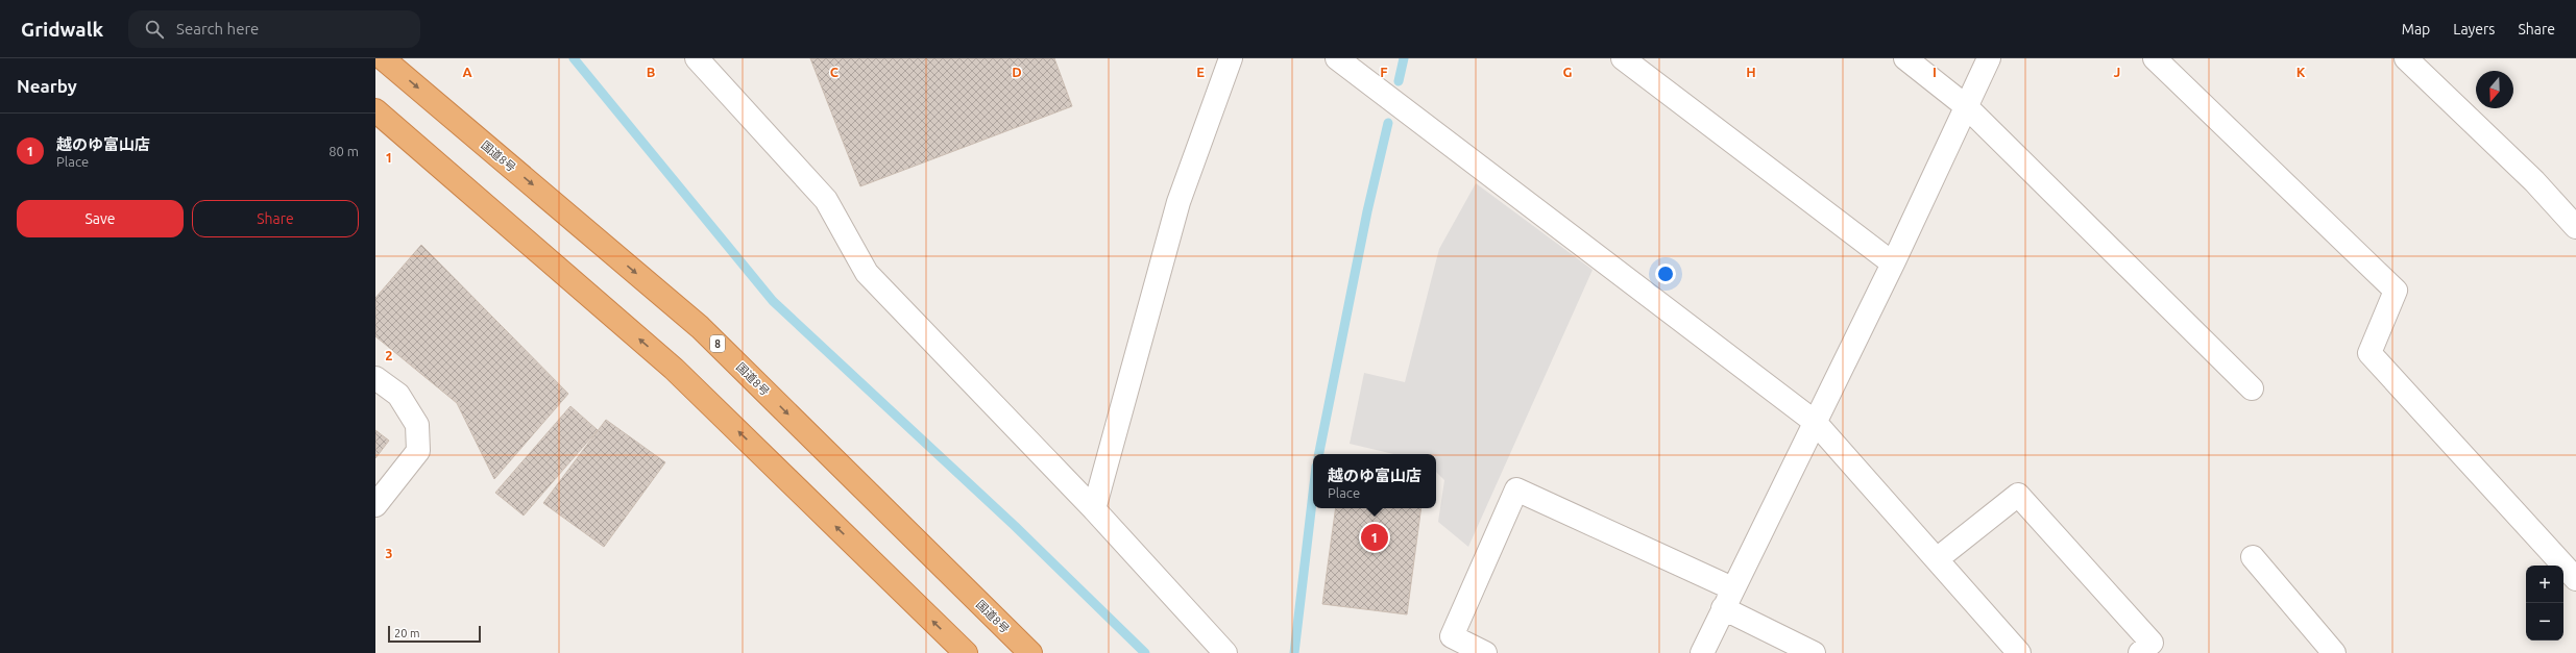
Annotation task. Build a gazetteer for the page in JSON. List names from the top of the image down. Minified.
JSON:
{"streets":{"highway":["国道8号","8"]},"scale_bar":"20 m","north":"bottom","page":{"header":"Gridwalk","search":"Search here","nav":["Map","Layers","Share"],"heading":"Nearby","list":[{"mark":"1","name":"越のゆ富山店","note":"Place","value":"80 m"}],"buttons":["Save","Share"],"popup":["越のゆ富山店","Place"],"pins":"1","map_buttons":["+","−"],"scale":"20 m"},"grid":{"columns":["A","B","C","D","E","F","G","H","I","J","K"],"rows":["1","2","3"]}}
